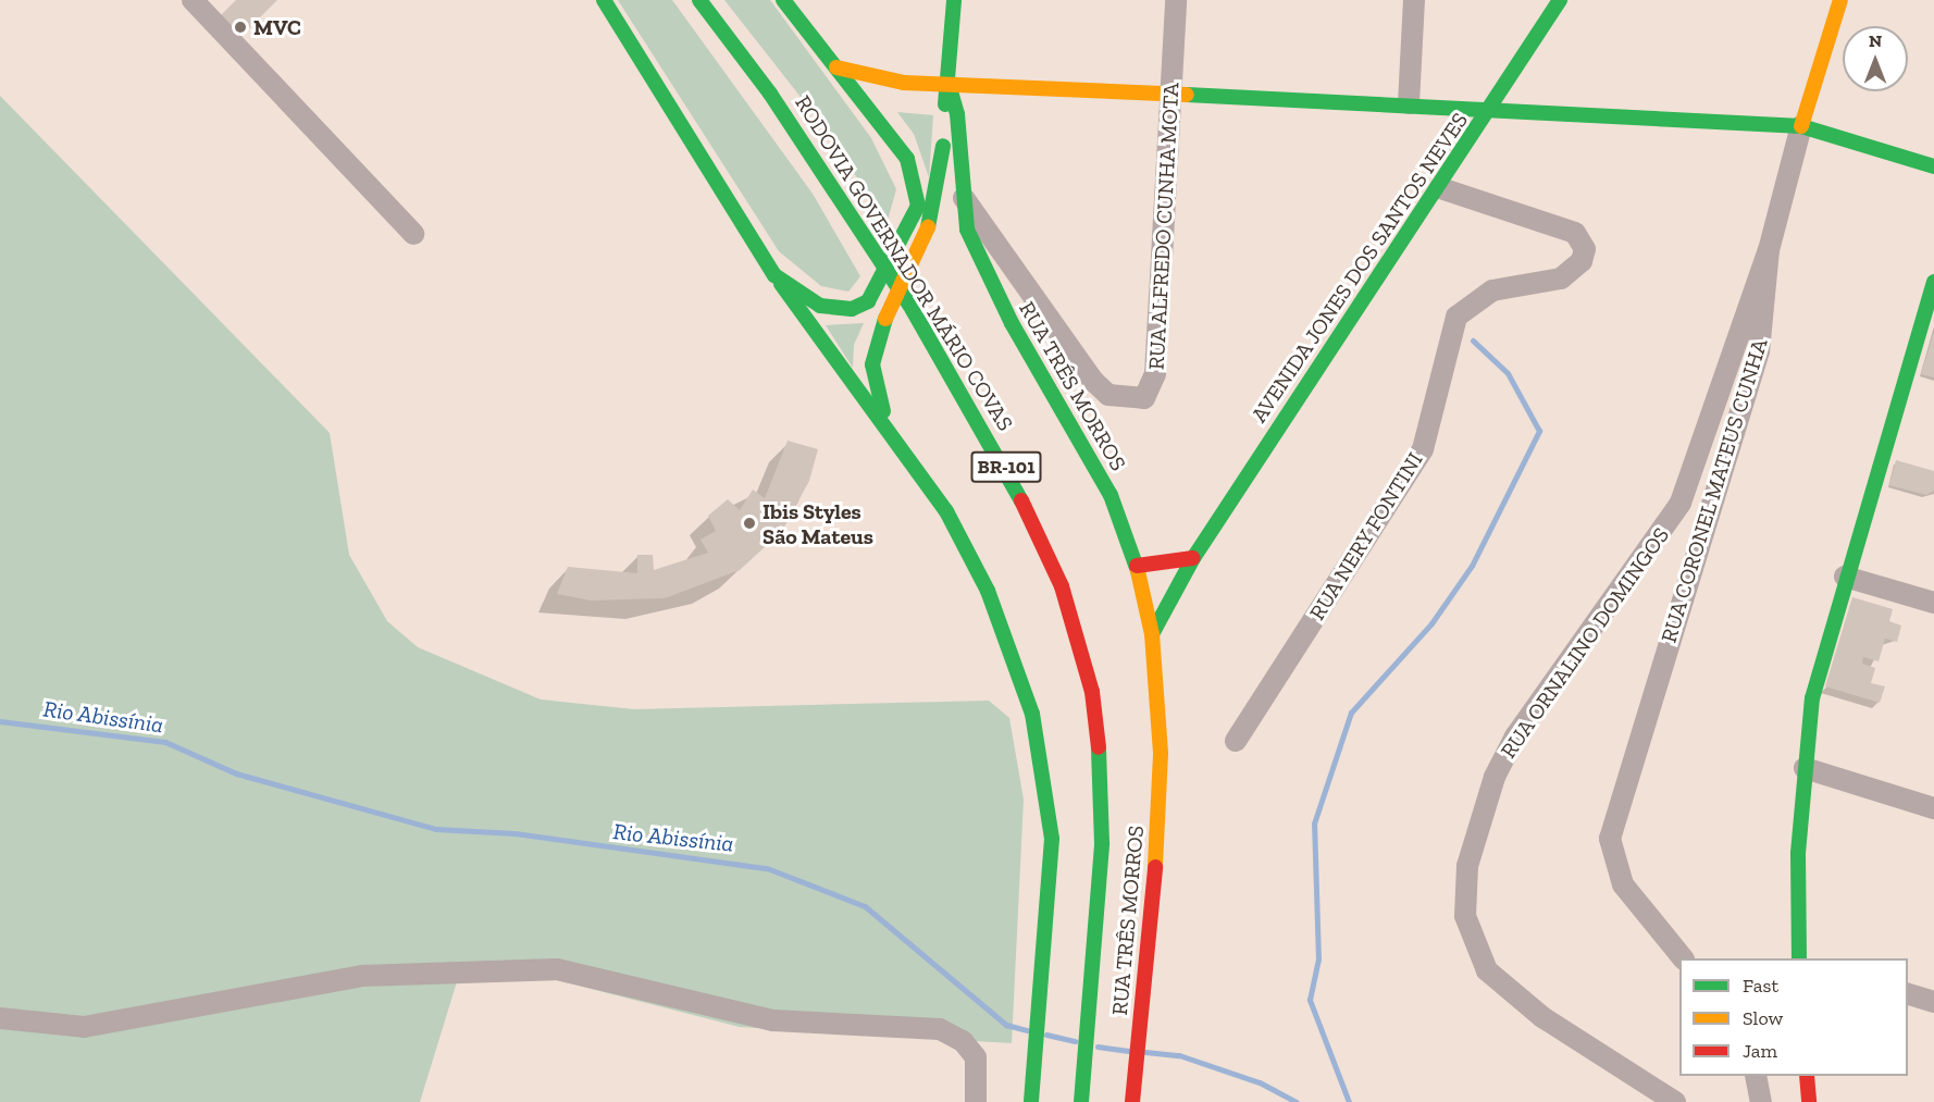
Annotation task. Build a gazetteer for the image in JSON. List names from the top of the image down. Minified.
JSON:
{"streets":{"main road":["RODOVIA GOVERNADOR MÁRIO COVAS","AVENIDA JONES DOS SANTOS NEVES","RUA TRÊS MORROS","BR-101","RUA CORONEL MATEUS CUNHA"],"street":["RUA ALFREDO CUNHA MOTA","RUA NERY FONTINI","RUA ORNALINO DOMINGOS"]},"crossings":[["RUA ALFREDO CUNHA MOTA","RUA TRÊS MORROS"],["AVENIDA JONES DOS SANTOS NEVES","RUA TRÊS MORROS"],["AVENIDA JONES DOS SANTOS NEVES","RUA NERY FONTINI"],["RUA CORONEL MATEUS CUNHA","RUA ORNALINO DOMINGOS"]],"water":["Rio Abissínia"],"places":["MVC","Ibis Styles São Mateus"],"legend":["Fast","Slow","Jam"],"north":"top"}
